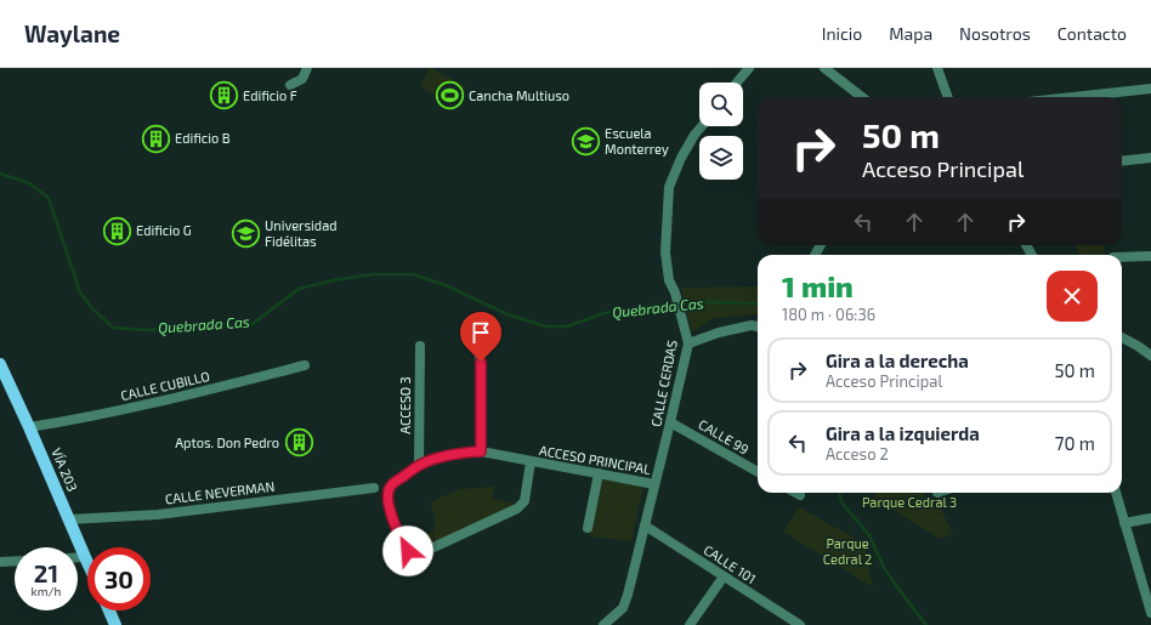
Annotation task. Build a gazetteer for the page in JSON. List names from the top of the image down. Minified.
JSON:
{"streets":{"main road":["VÍA 203"],"street":["CALLE CERDAS","CALLE CUBILLO","ACCESO 3","CALLE 99","ACCESO PRINCIPAL","CALLE NEVERMAN","CALLE 101"]},"crossings":[["CALLE CERDAS","CALLE 99"],["CALLE CERDAS","ACCESO PRINCIPAL"],["CALLE CERDAS","CALLE 101"],["CALLE CUBILLO","VÍA 203"],["ACCESO 3","ACCESO PRINCIPAL"],["VÍA 203","CALLE NEVERMAN"]],"water":["Quebrada Cas"],"parks":["Parque Cedral 3","Parque Cedral 2"],"places":{"building":["Edificio F","Edificio B","Edificio G","Aptos. Don Pedro"],"sports":["Cancha Multiuso"],"school or university":["Escuela Monterrey","Universidad Fidélitas"]},"page":{"header":"Waylane","nav":["Inicio","Mapa","Nosotros","Contacto"],"turn":["50 m","Acceso Principal"],"heading":["1 min","180 m · 06:36"],"list":[{"name":"Gira a la derecha","note":"Acceso Principal","value":"50 m"},{"name":"Gira a la izquierda","note":"Acceso 2","value":"70 m"}],"speed":"21 km/h","limit":"30"}}
